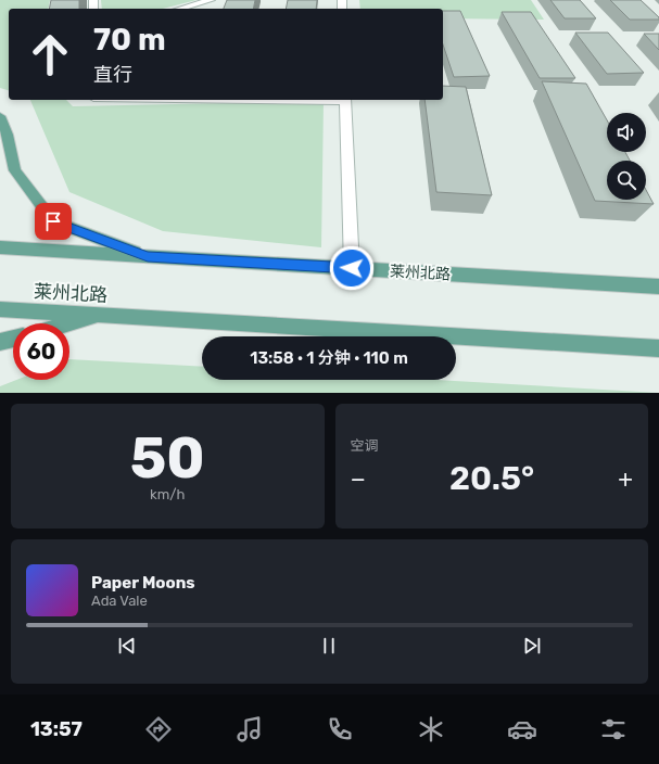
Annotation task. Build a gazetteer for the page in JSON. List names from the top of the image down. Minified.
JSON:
{"streets":{"main road":["莱州北路"]},"page":{"turn":["70 m","直行"],"limit":"60","trip":"13:58 · 1 分钟 · 110 m","tile":[["50","km/h"],"空调"],"heat":["−","20.5°","+"],"song":["Paper Moons","Ada Vale"],"tabs":"13:57"}}
